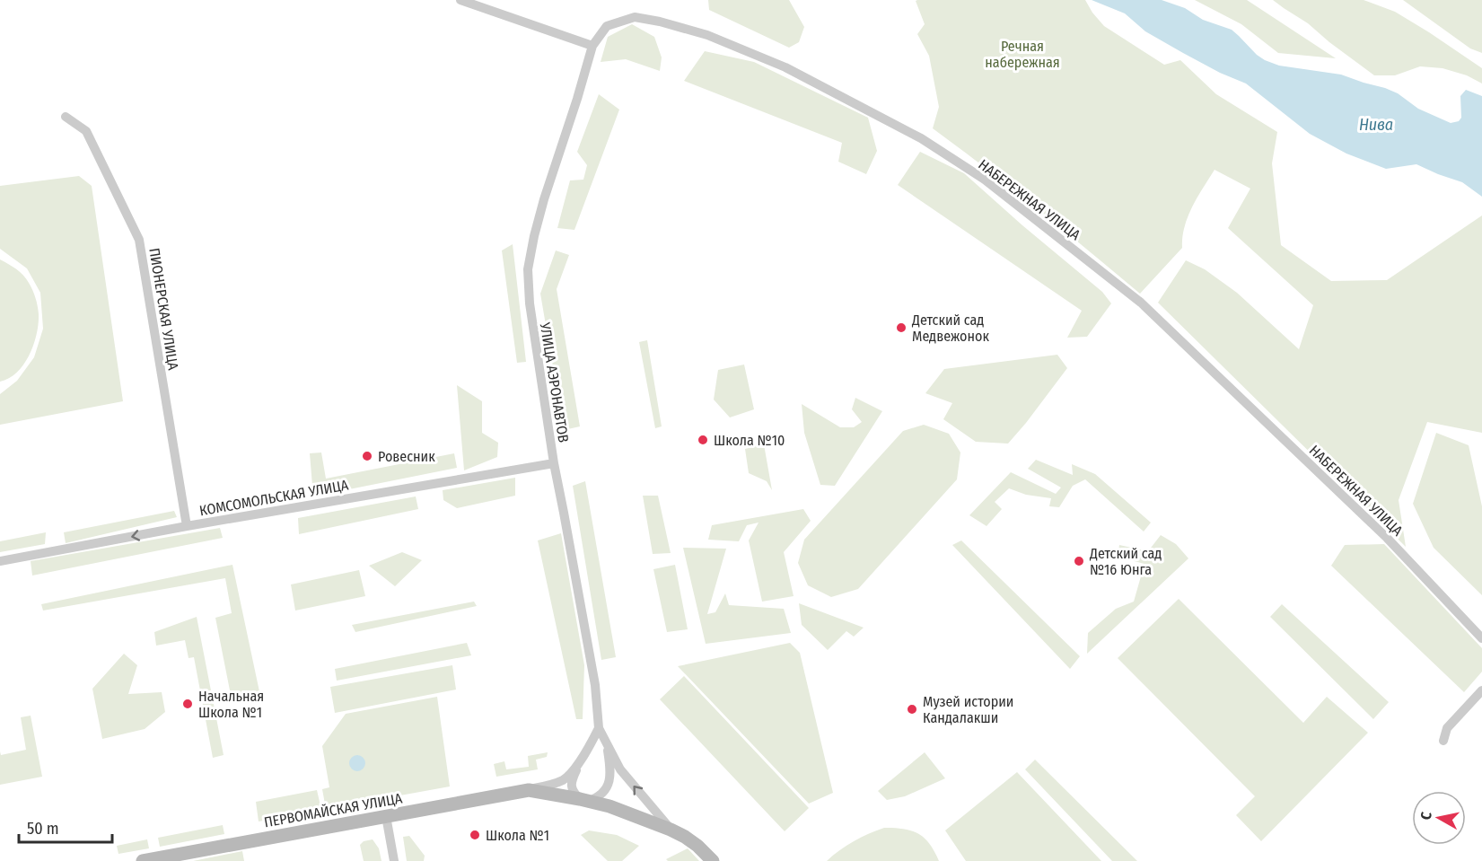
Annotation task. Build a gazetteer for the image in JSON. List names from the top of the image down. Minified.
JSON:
{"streets":{"main road":["ПЕРВОМАЙСКАЯ УЛИЦА"],"street":["НАБЕРЕЖНАЯ УЛИЦА","ПИОНЕРСКАЯ УЛИЦА","УЛИЦА АЭРОНАВТОВ","КОМСОМОЛЬСКАЯ УЛИЦА"]},"crossings":[["НАБЕРЕЖНАЯ УЛИЦА","УЛИЦА АЭРОНАВТОВ"],["ПИОНЕРСКАЯ УЛИЦА","КОМСОМОЛЬСКАЯ УЛИЦА"],["УЛИЦА АЭРОНАВТОВ","КОМСОМОЛЬСКАЯ УЛИЦА"],["УЛИЦА АЭРОНАВТОВ","ПЕРВОМАЙСКАЯ УЛИЦА"]],"water":["Нива"],"parks":["Речная набережная"],"places":["Детский сад Медвежонок","Школа №10","Ровесник","Детский сад №16 Юнга","Начальная Школа №1","Музей истории Кандалакши","Школа №1"],"scale_bar":"50 m","north":"left"}
